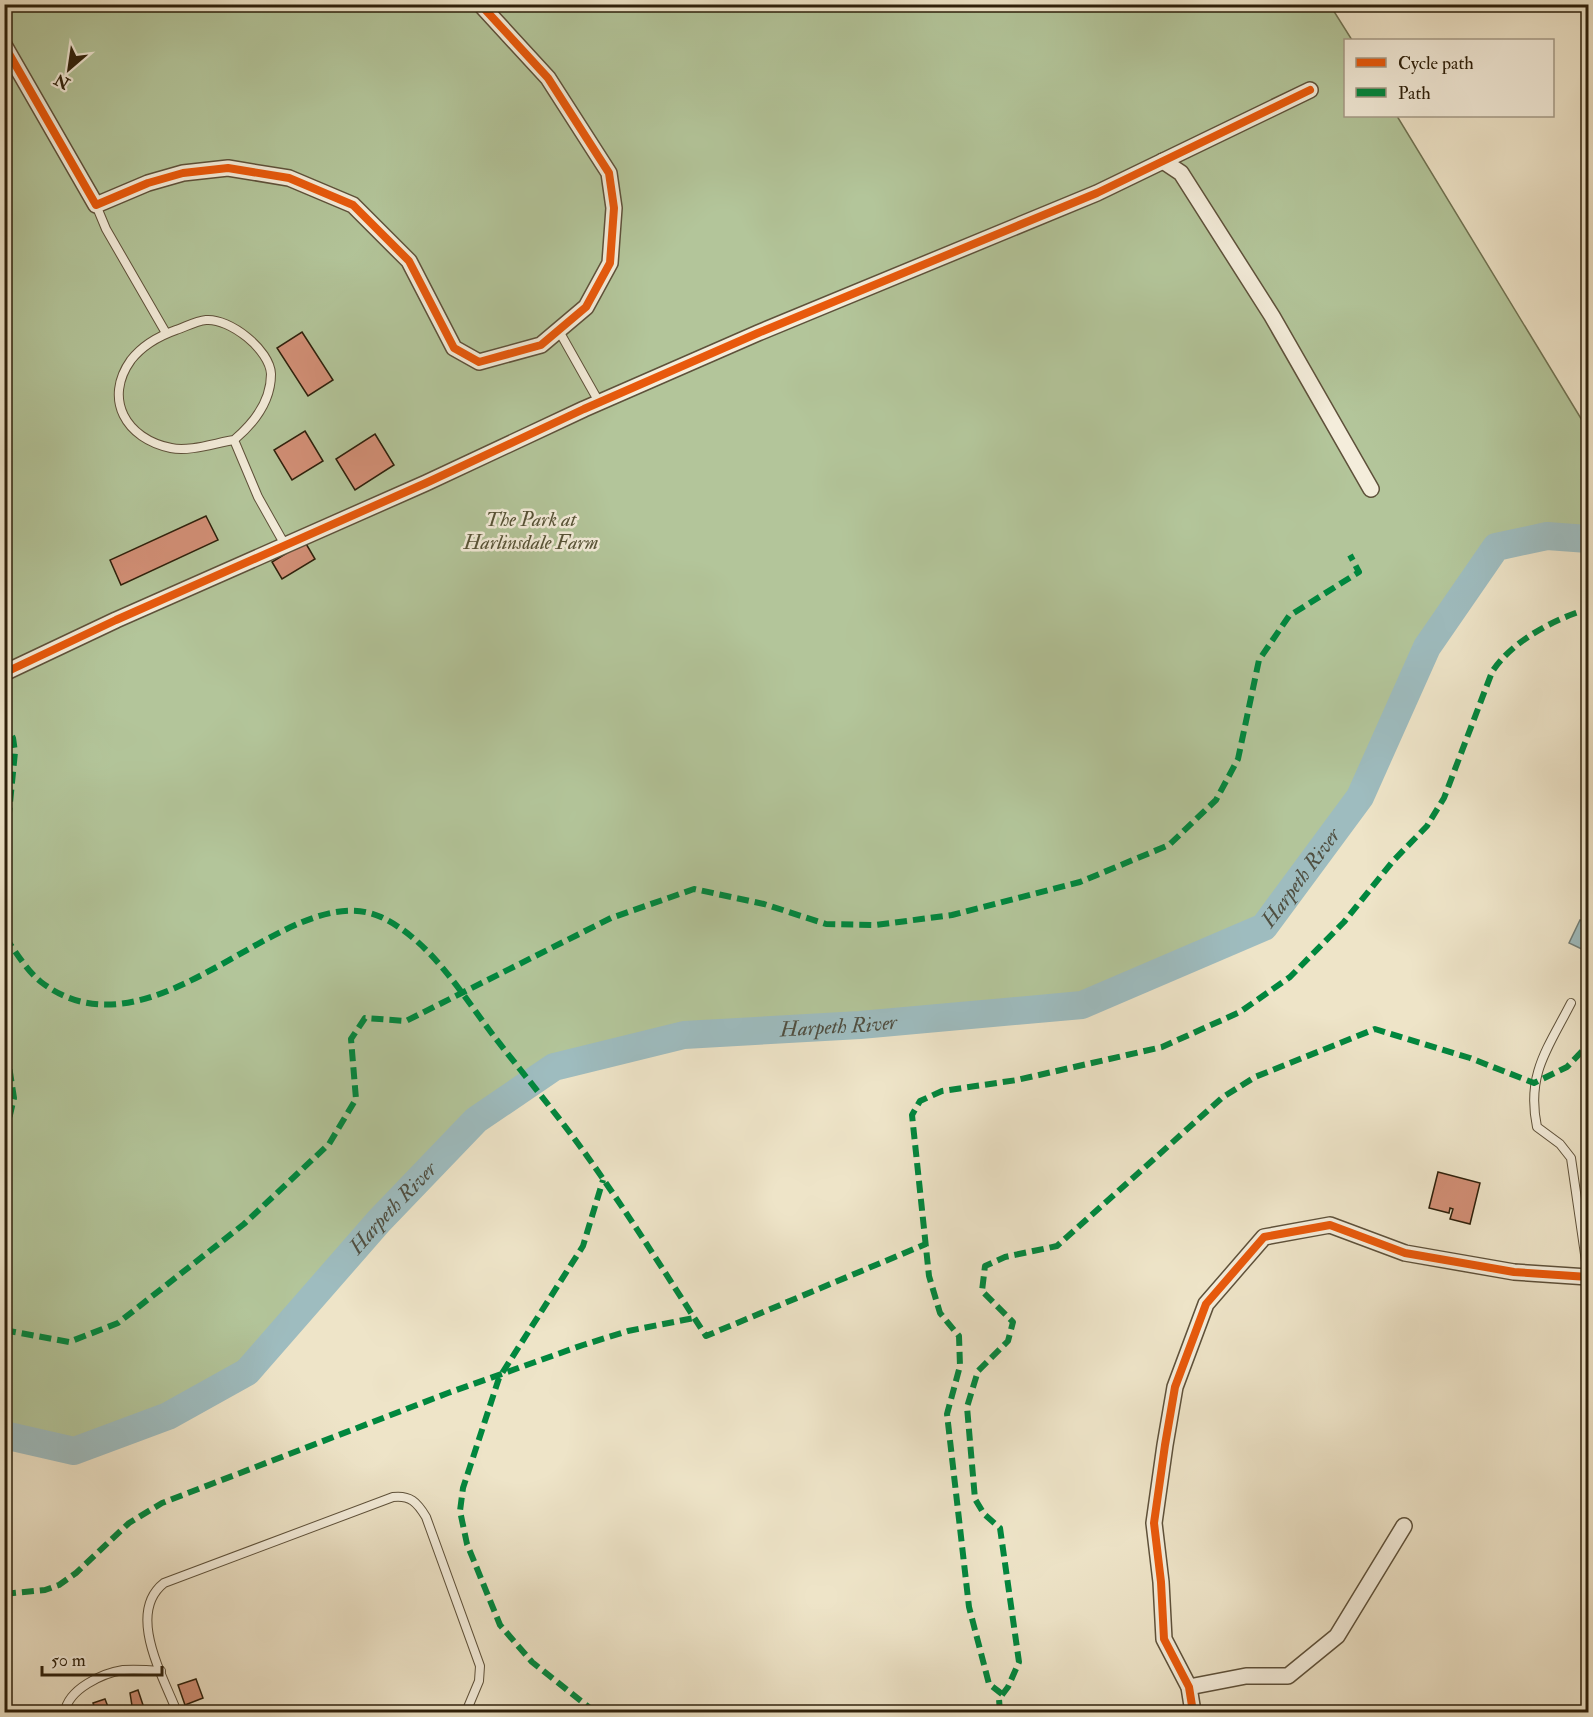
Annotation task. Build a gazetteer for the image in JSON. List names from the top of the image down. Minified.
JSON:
{"water":["Harpeth River"],"parks":["The Park at Harlinsdale Farm"],"legend":["Cycle path","Path"],"scale_bar":"50 m","north":"bottom left"}
